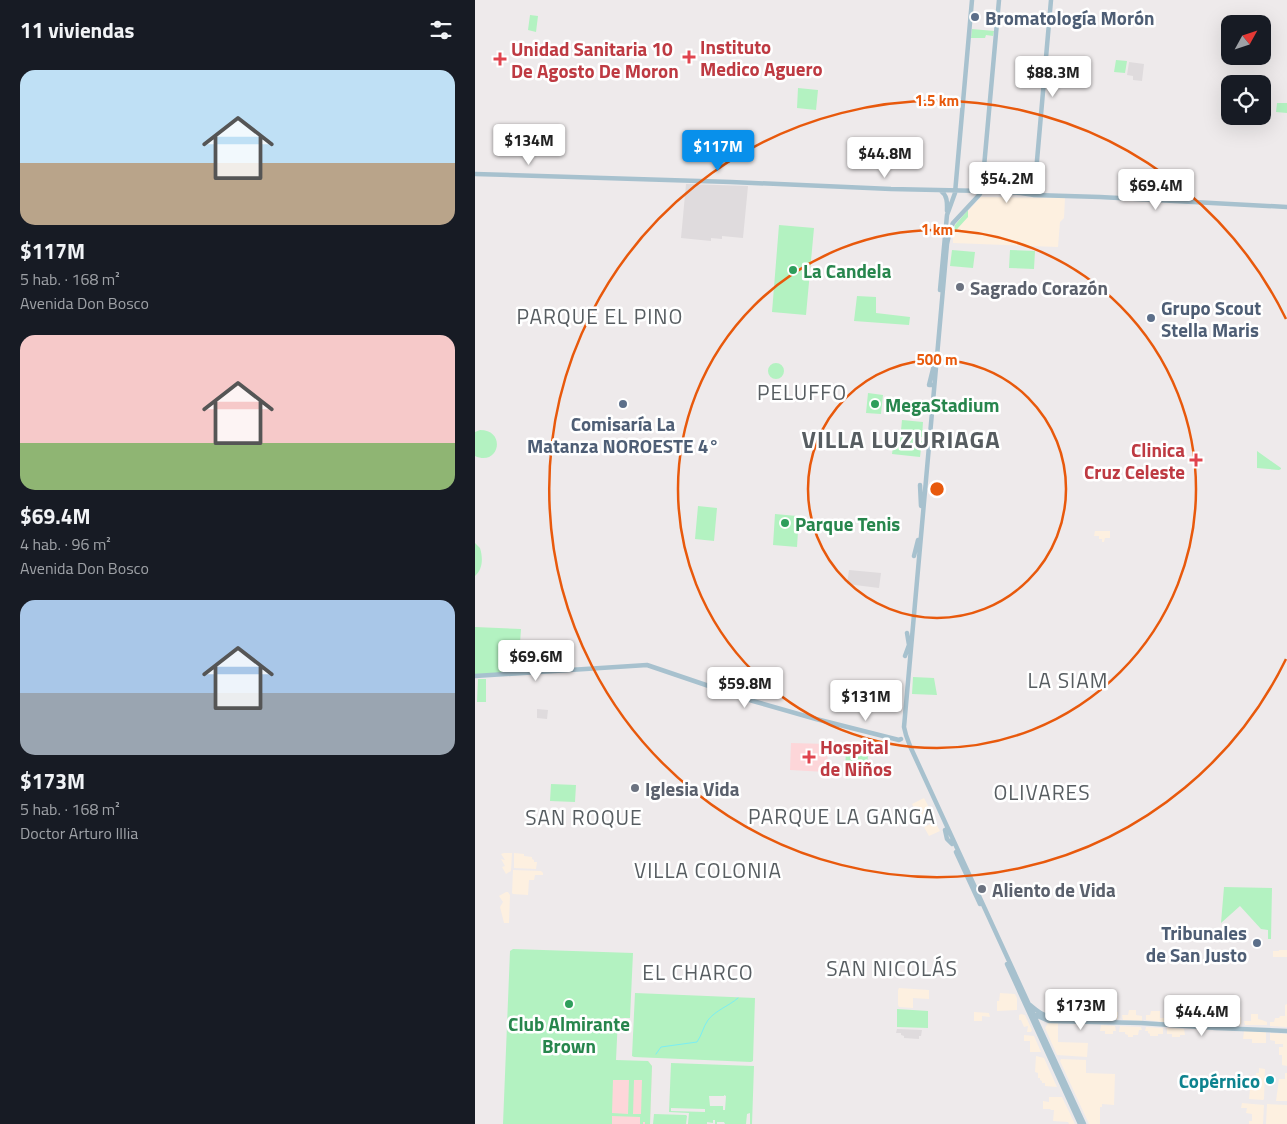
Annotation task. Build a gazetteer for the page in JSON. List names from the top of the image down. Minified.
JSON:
{"districts":["PARQUE EL PINO","PELUFFO","VILLA LUZURIAGA","LA SIAM","OLIVARES","PARQUE LA GANGA","SAN ROQUE","VILLA COLONIA","SAN NICOLÁS","EL CHARCO"],"places":{"other":["Bromatología Morón","La Candela","Sagrado Corazón","Grupo Scout Stella Maris","Comisaría La Matanza NOROESTE 4°","MegaStadium","Parque Tenis","Iglesia Vida","Aliento de Vida","Tribunales de San Justo","Club Almirante Brown","Copérnico"],"health":["Instituto Medico Aguero","Unidad Sanitaria 10 De Agosto De Moron","Clinica Cruz Celeste","Hospital de Niños"]},"north":"top right","page":{"heading":"11 viviendas","price":["$88.3M","$134M","$117M","$44.8M","$54.2M","$69.4M","$69.6M","$59.8M","$131M","$173M","$44.4M"],"list":[{"name":"$117M","note":"5 hab. · 168 m² · Avenida Don Bosco"},{"name":"$69.4M","note":"4 hab. · 96 m² · Avenida Don Bosco"},{"name":"$173M","note":"5 hab. · 168 m² · Doctor Arturo Illia"}]},"rings":["1.5 km","1 km","500 m"]}
